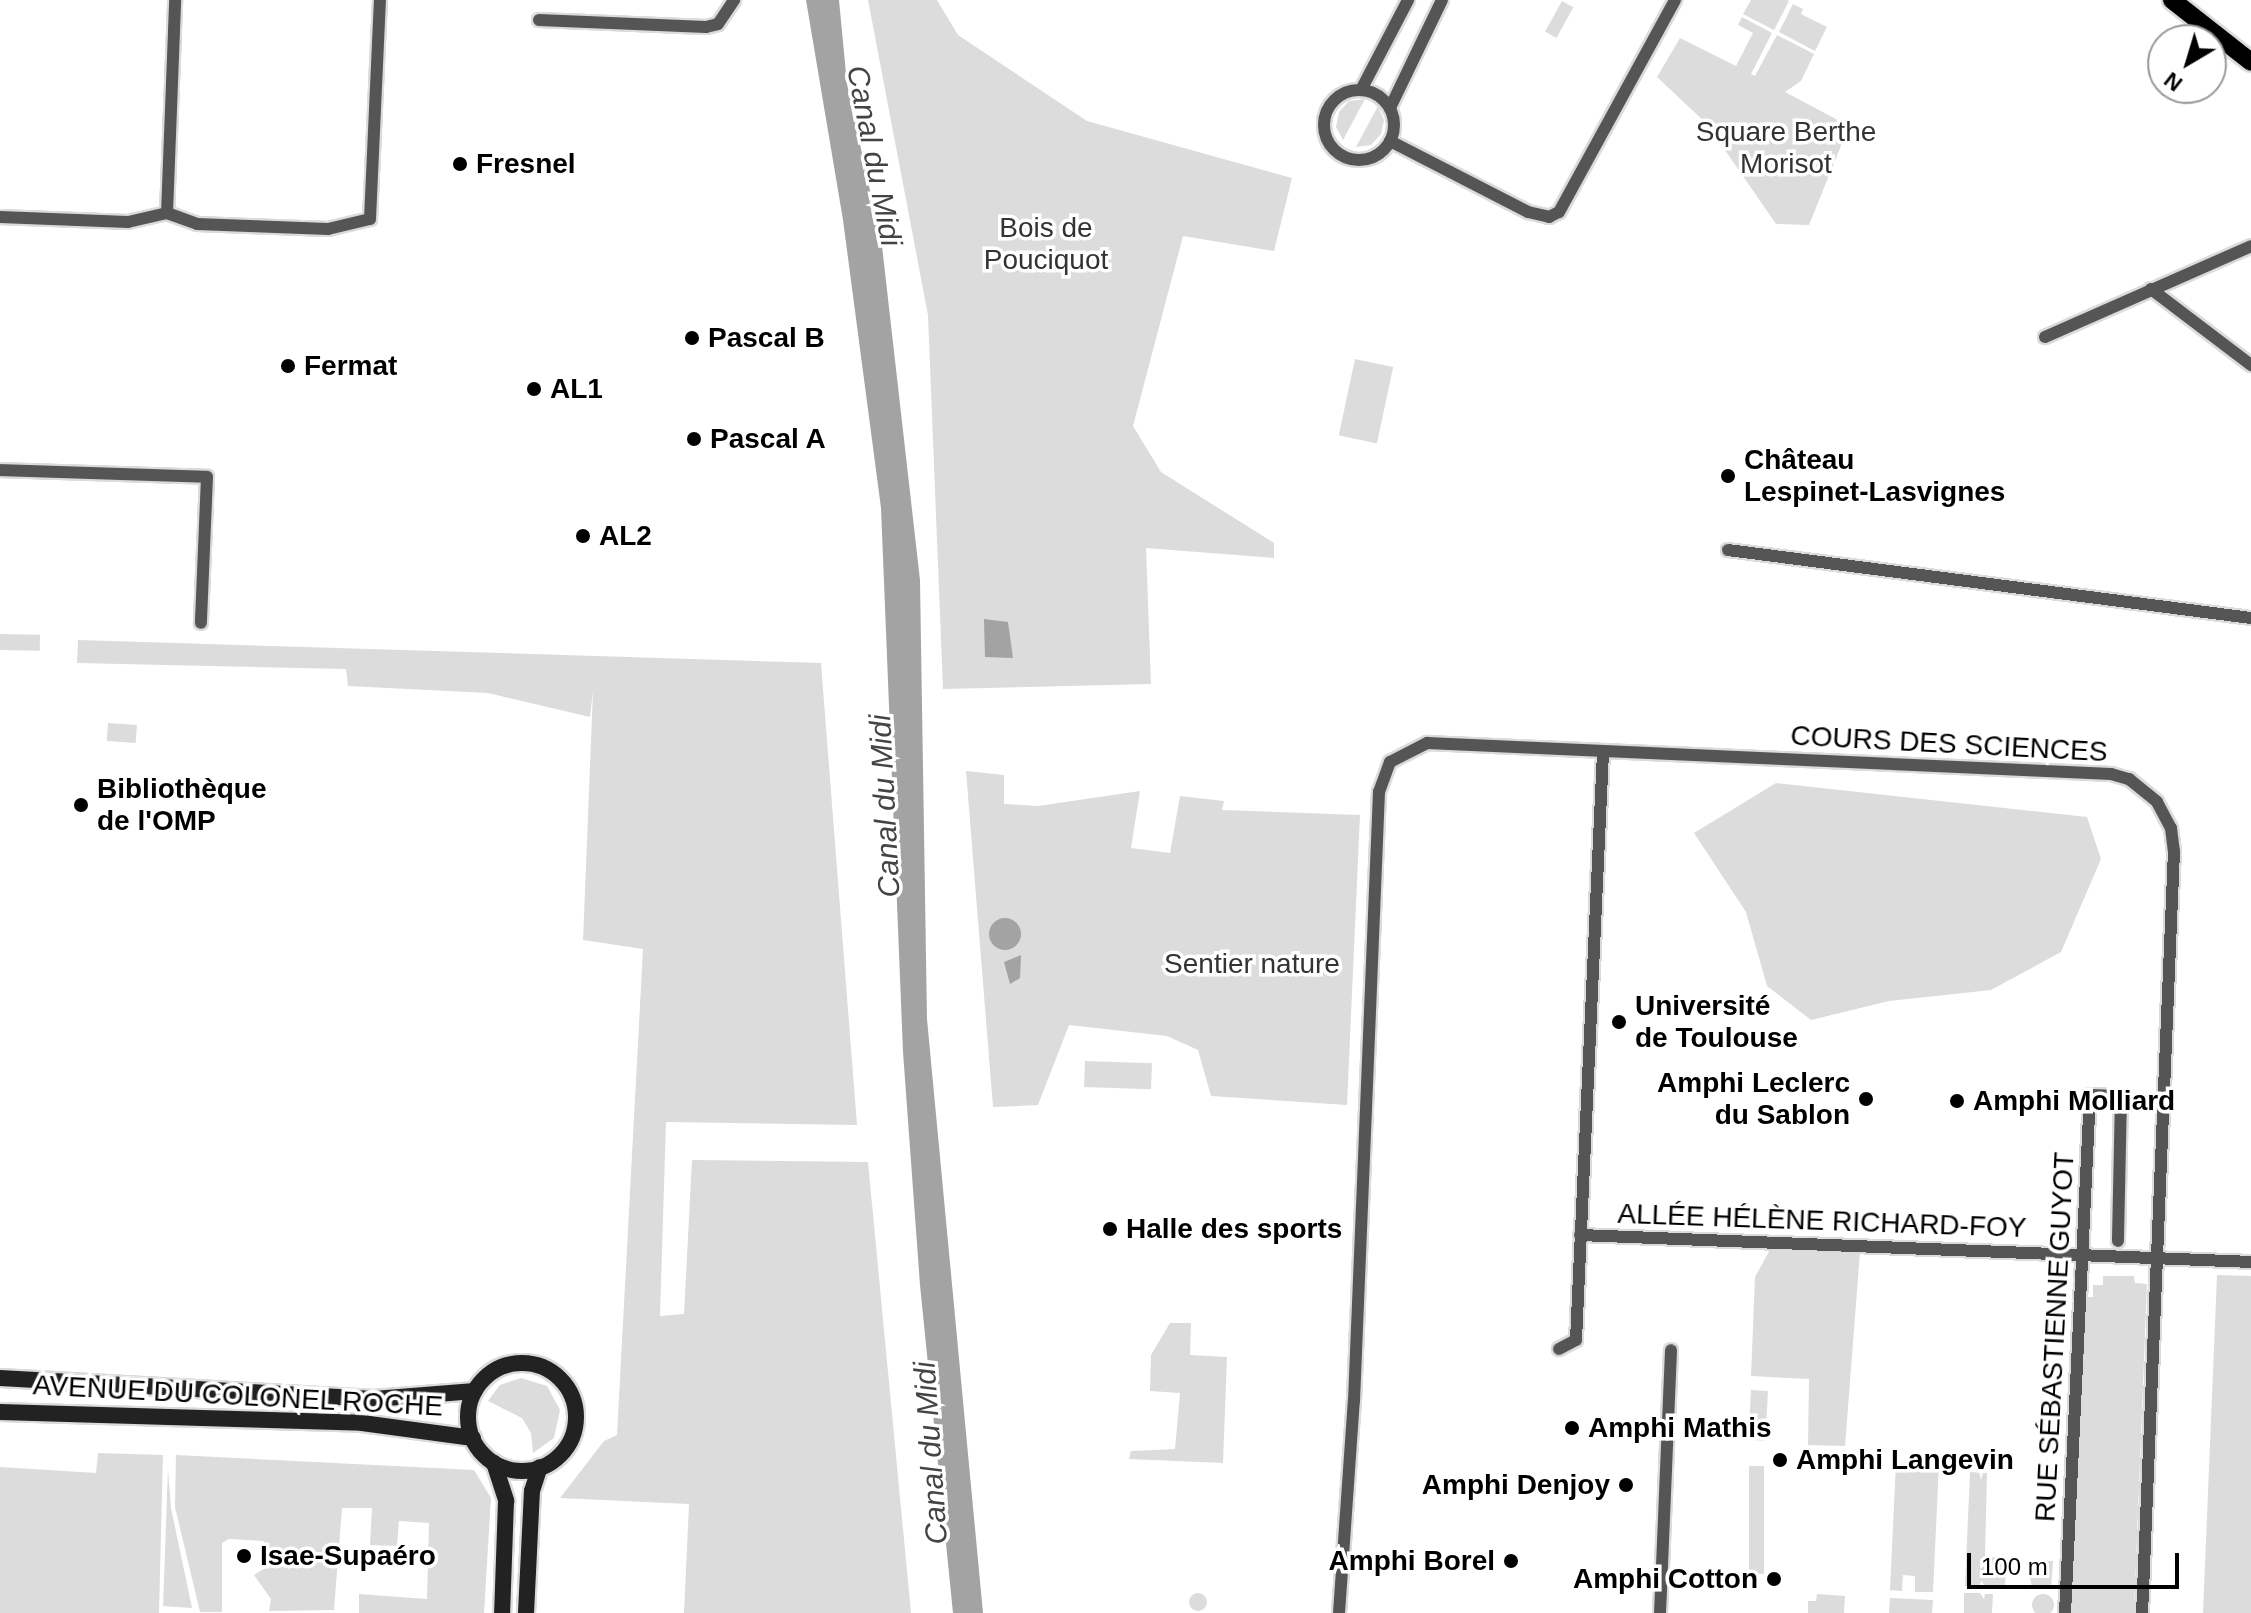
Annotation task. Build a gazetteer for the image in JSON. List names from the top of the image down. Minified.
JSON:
{"streets":{"street":["COURS DES SCIENCES","ALLÉE HÉLÈNE RICHARD-FOY","RUE SÉBASTIENNE GUYOT","AVENUE DU COLONEL ROCHE"]},"crossings":[["COURS DES SCIENCES","ALLÉE HÉLÈNE RICHARD-FOY"],["ALLÉE HÉLÈNE RICHARD-FOY","RUE SÉBASTIENNE GUYOT"]],"water":["Canal du Midi"],"parks":["Square Berthe Morisot","Bois de Pouciquot","Sentier nature"],"places":["Fresnel","Pascal B","Fermat","AL1","Pascal A","Château Lespinet-Lasvignes","AL2","Bibliothèque de l'OMP","Université de Toulouse","Amphi Leclerc du Sablon","Amphi Molliard","Halle des sports","Amphi Mathis","Amphi Langevin","Amphi Denjoy","Isae-Supaéro","Amphi Borel","Amphi Cotton"],"scale_bar":"100 m","north":"bottom left"}
